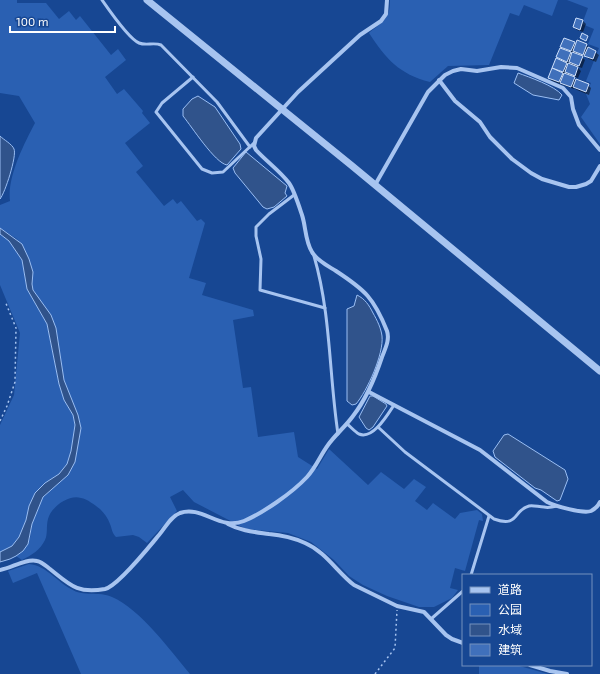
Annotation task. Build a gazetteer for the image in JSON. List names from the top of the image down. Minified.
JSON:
{"legend":["道路","公园","水域","建筑"],"scale_bar":"100 m"}
